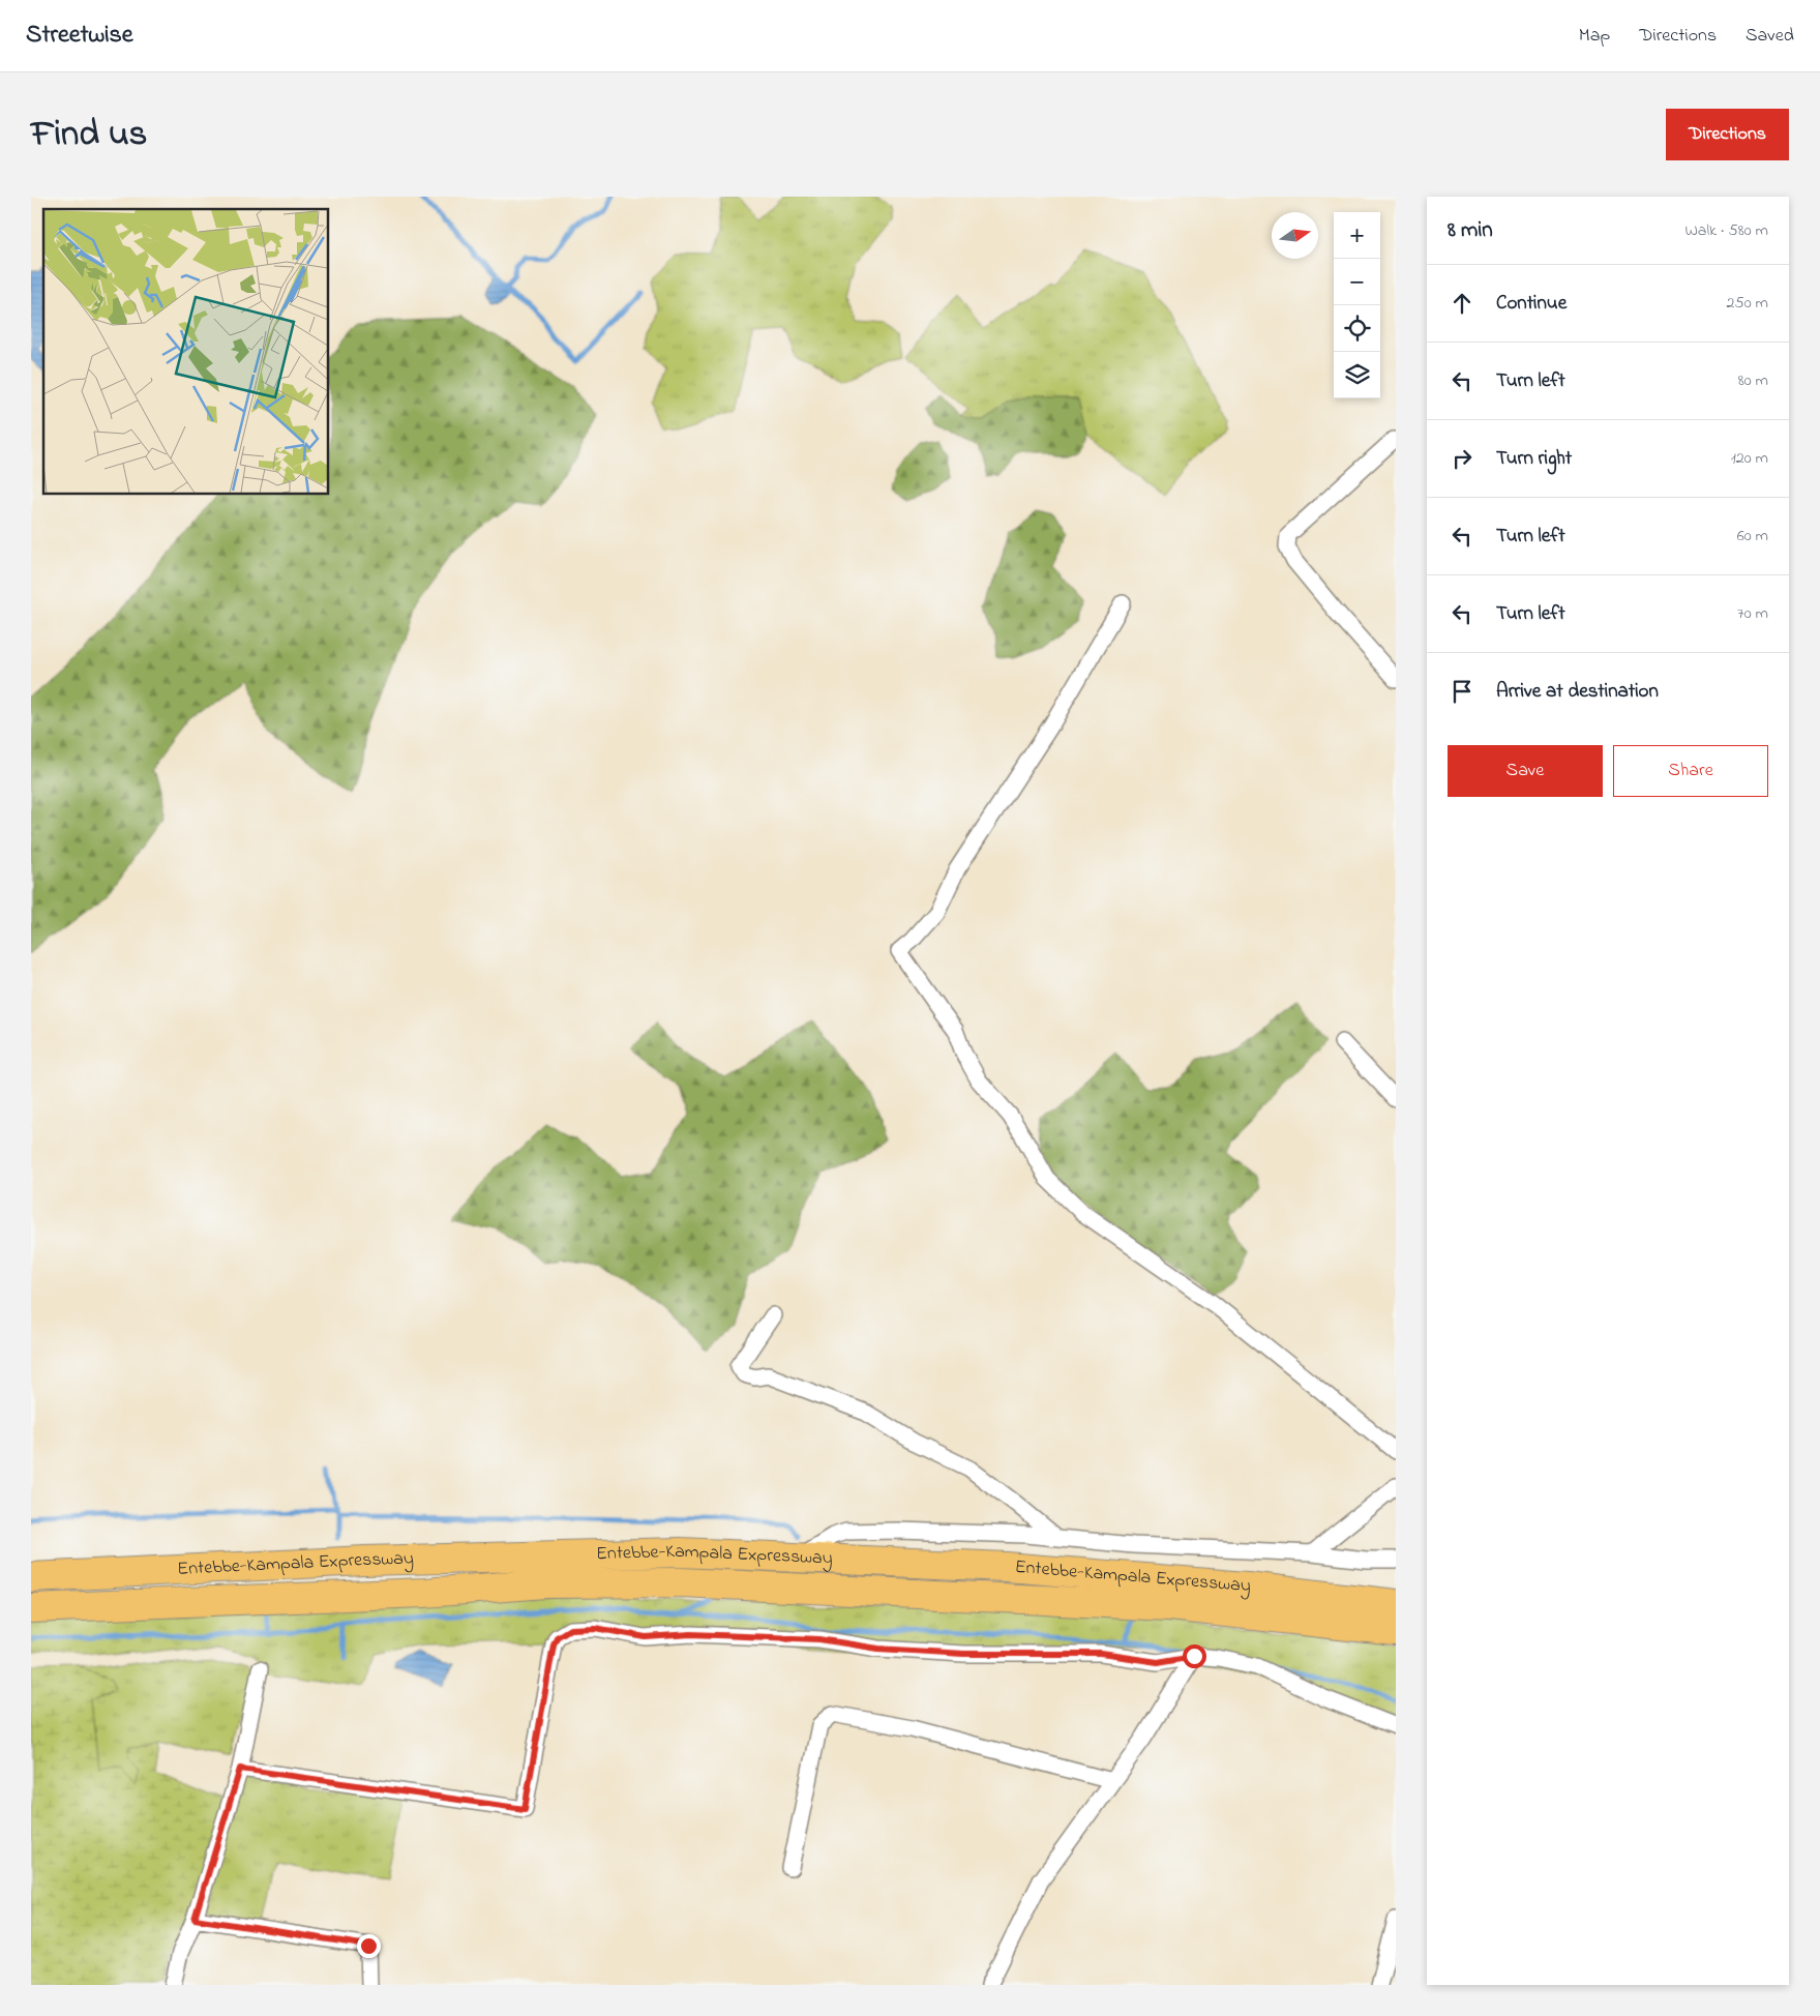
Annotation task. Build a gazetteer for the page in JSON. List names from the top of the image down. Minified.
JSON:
{"streets":{"highway":["Entebbe-Kampala Expressway"]},"north":"right","page":{"header":"Streetwise","nav":["Map","Directions","Saved"],"title":"Find us","buttons":["Directions",["Save","Share"]],"heading":["8 min","Walk · 580 m"],"map_buttons":["+","−"],"list":[["Continue","250 m"],["Turn left","80 m"],["Turn right","120 m"],["Turn left","60 m"],["Turn left","70 m"],"Arrive at destination"]}}
